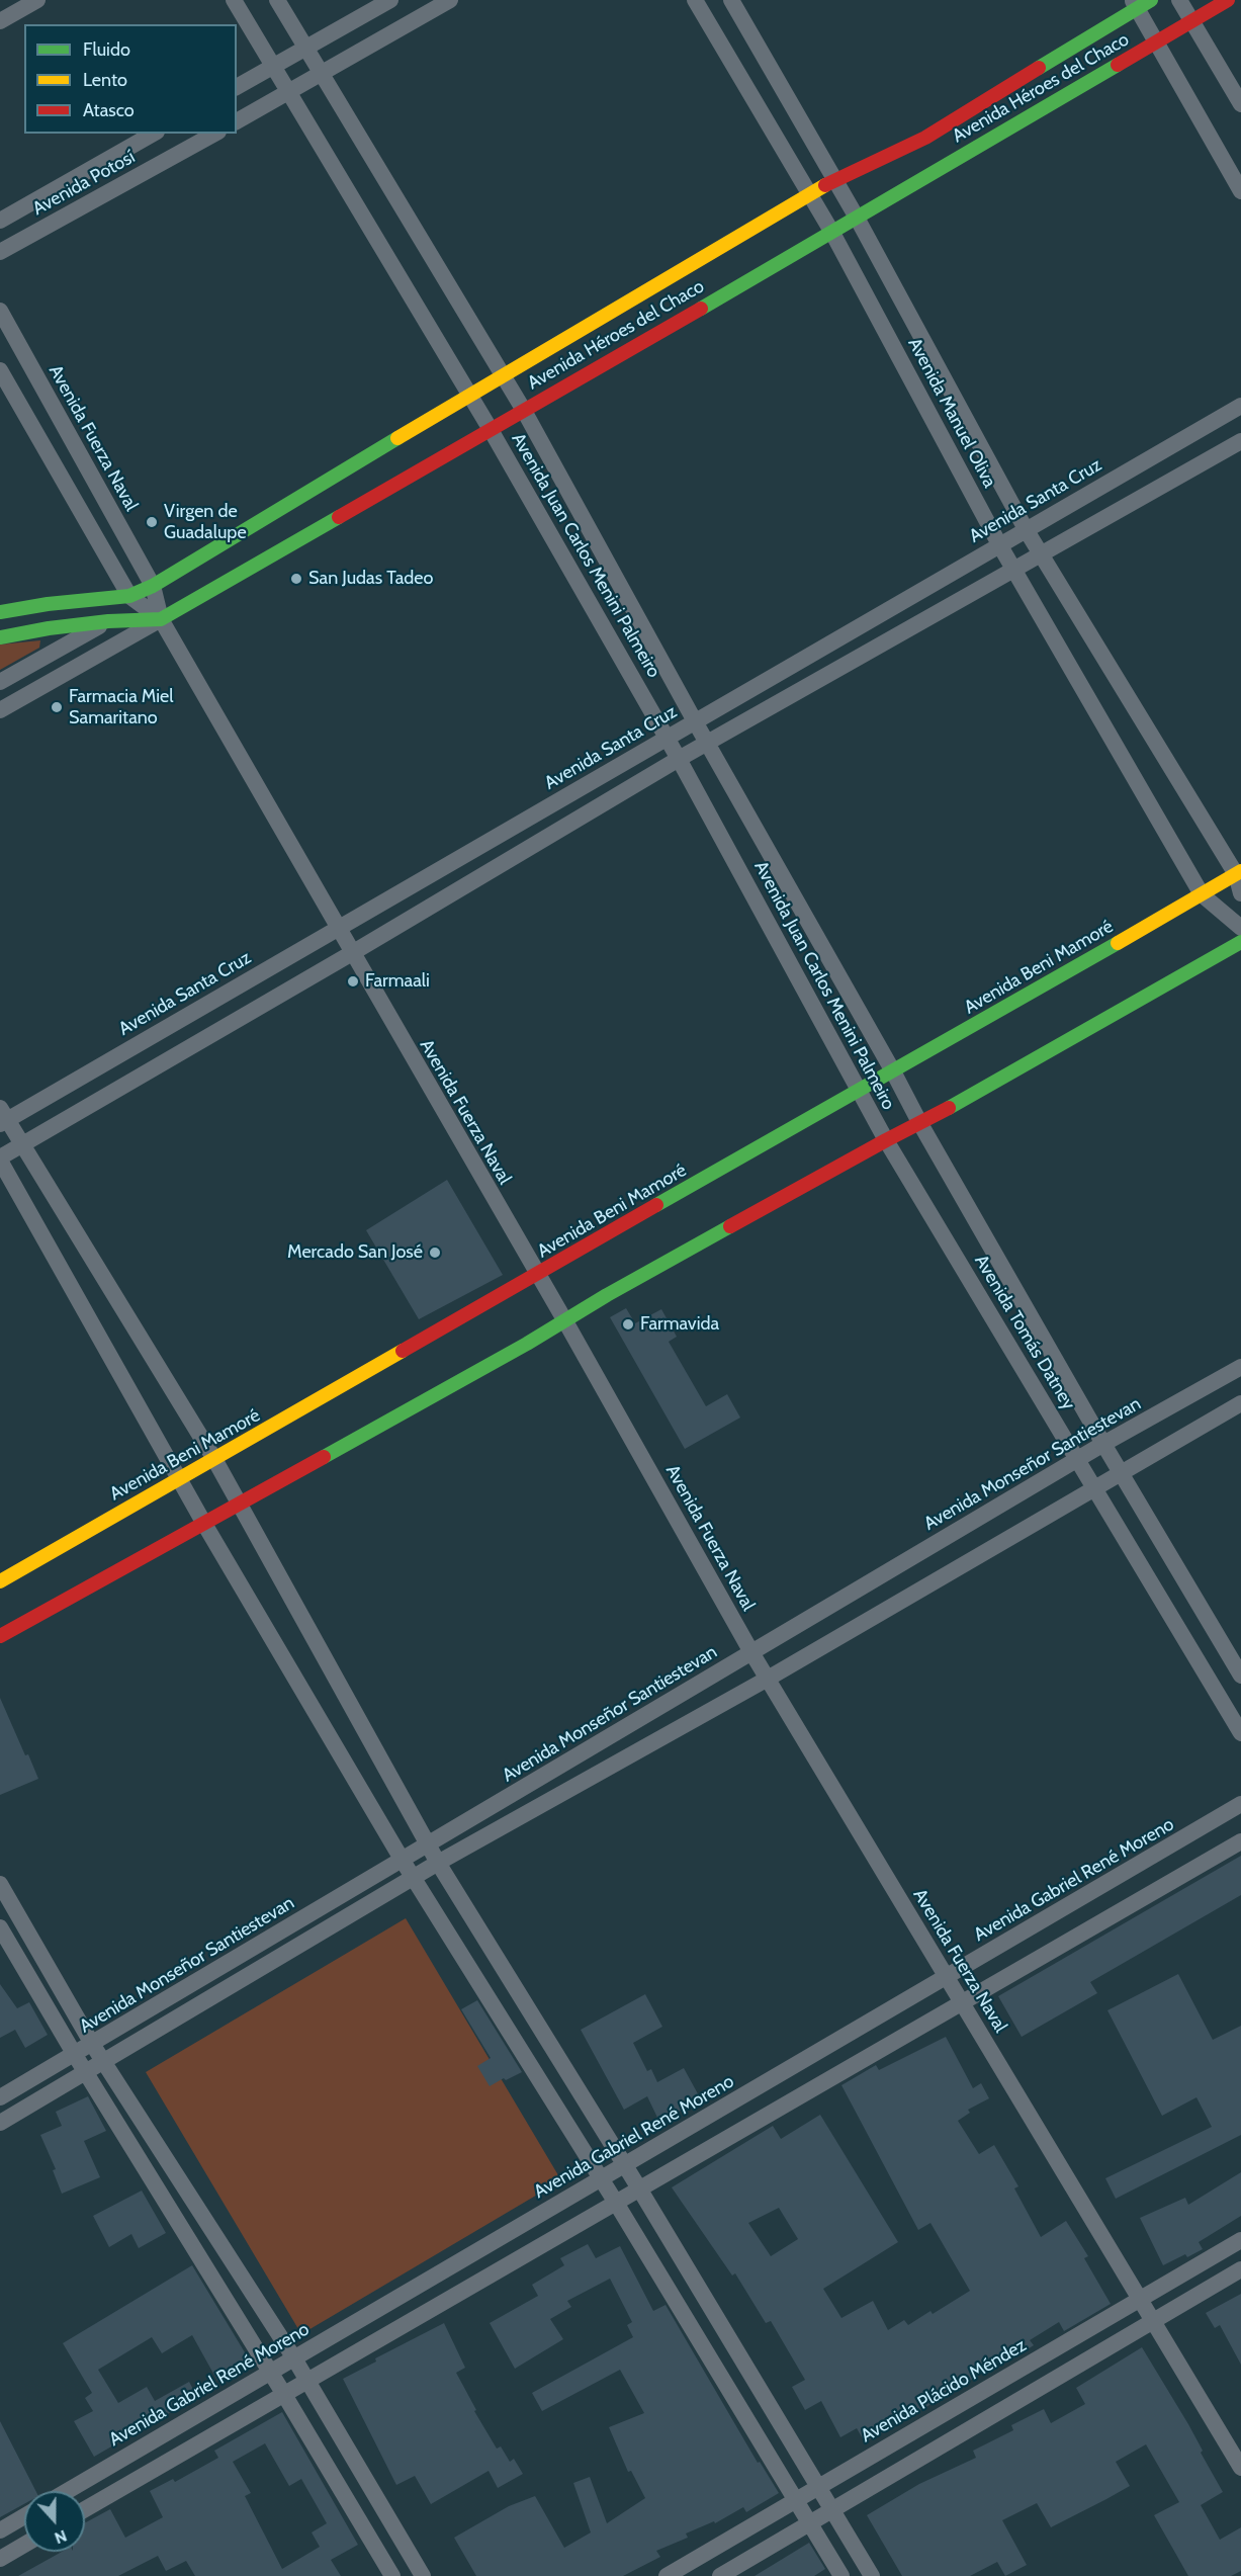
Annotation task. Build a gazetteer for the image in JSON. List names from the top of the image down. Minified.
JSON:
{"streets":{"street":["Avenida Héroes del Chaco","Avenida Potosí","Avenida Manuel Oliva","Avenida Fuerza Naval","Avenida Santa Cruz","Avenida Juan Carlos Menini Palmeiro","Avenida Beni Mamoré","Avenida Tomás Datney","Avenida Monseñor Santiestevan","Avenida Gabriel René Moreno","Avenida Plácido Méndez"]},"crossings":[["Avenida Héroes del Chaco","Avenida Manuel Oliva"],["Avenida Héroes del Chaco","Avenida Fuerza Naval"],["Avenida Héroes del Chaco","Avenida Juan Carlos Menini Palmeiro"],["Avenida Manuel Oliva","Avenida Santa Cruz"],["Avenida Manuel Oliva","Avenida Beni Mamoré"],["Avenida Fuerza Naval","Avenida Santa Cruz"],["Avenida Fuerza Naval","Avenida Beni Mamoré"],["Avenida Fuerza Naval","Avenida Monseñor Santiestevan"],["Avenida Fuerza Naval","Avenida Gabriel René Moreno"],["Avenida Fuerza Naval","Avenida Plácido Méndez"],["Avenida Santa Cruz","Avenida Juan Carlos Menini Palmeiro"],["Avenida Juan Carlos Menini Palmeiro","Avenida Beni Mamoré"],["Avenida Juan Carlos Menini Palmeiro","Avenida Tomás Datney"],["Avenida Tomás Datney","Avenida Monseñor Santiestevan"]],"places":["Virgen de Guadalupe","San Judas Tadeo","Farmacia Miel Samaritano","Farmaali","Mercado San José","Farmavida"],"legend":["Fluido","Lento","Atasco"],"north":"bottom"}
